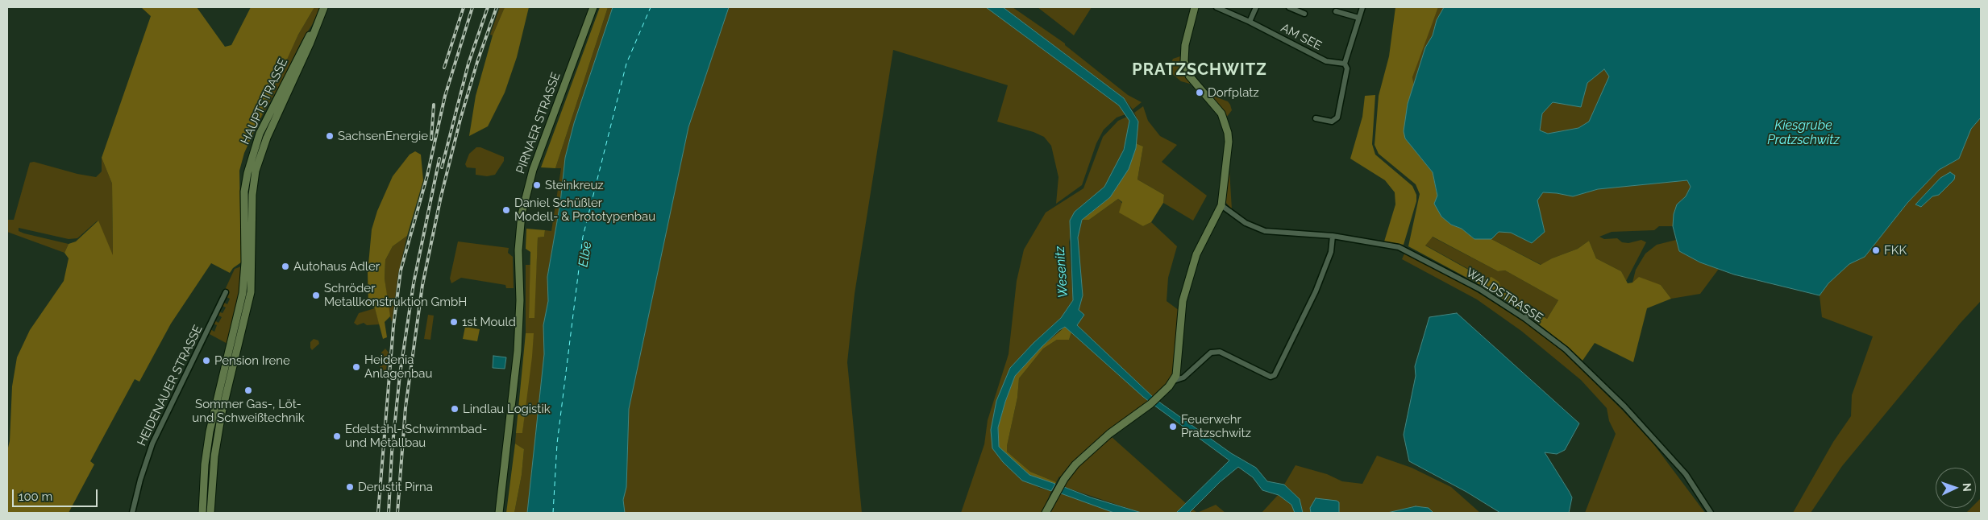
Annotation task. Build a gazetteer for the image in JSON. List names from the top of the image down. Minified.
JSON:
{"streets":{"street":["AM SEE","HAUPTSTRASSE","PIRNAER STRASSE","WALDSTRASSE","HEIDENAUER STRASSE"]},"districts":["PRATZSCHWITZ"],"water":["Kiesgrube Pratzschwitz","Elbe","Wesenitz"],"places":["Dorfplatz","SachsenEnergie","Steinkreuz","Daniel Schüßler Modell- & Prototypenbau","FKK","Autohaus Adler","Schröder Metallkonstruktion GmbH","1st Mould","Pension Irene","Heidenia Anlagenbau","Sommer Gas-, Löt- und Schweißtechnik","Lindlau Logistik","Feuerwehr Pratzschwitz","Edelstahl- Schwimmbad- und Metallbau","Derustit Pirna"],"scale_bar":"100 m","north":"right"}
